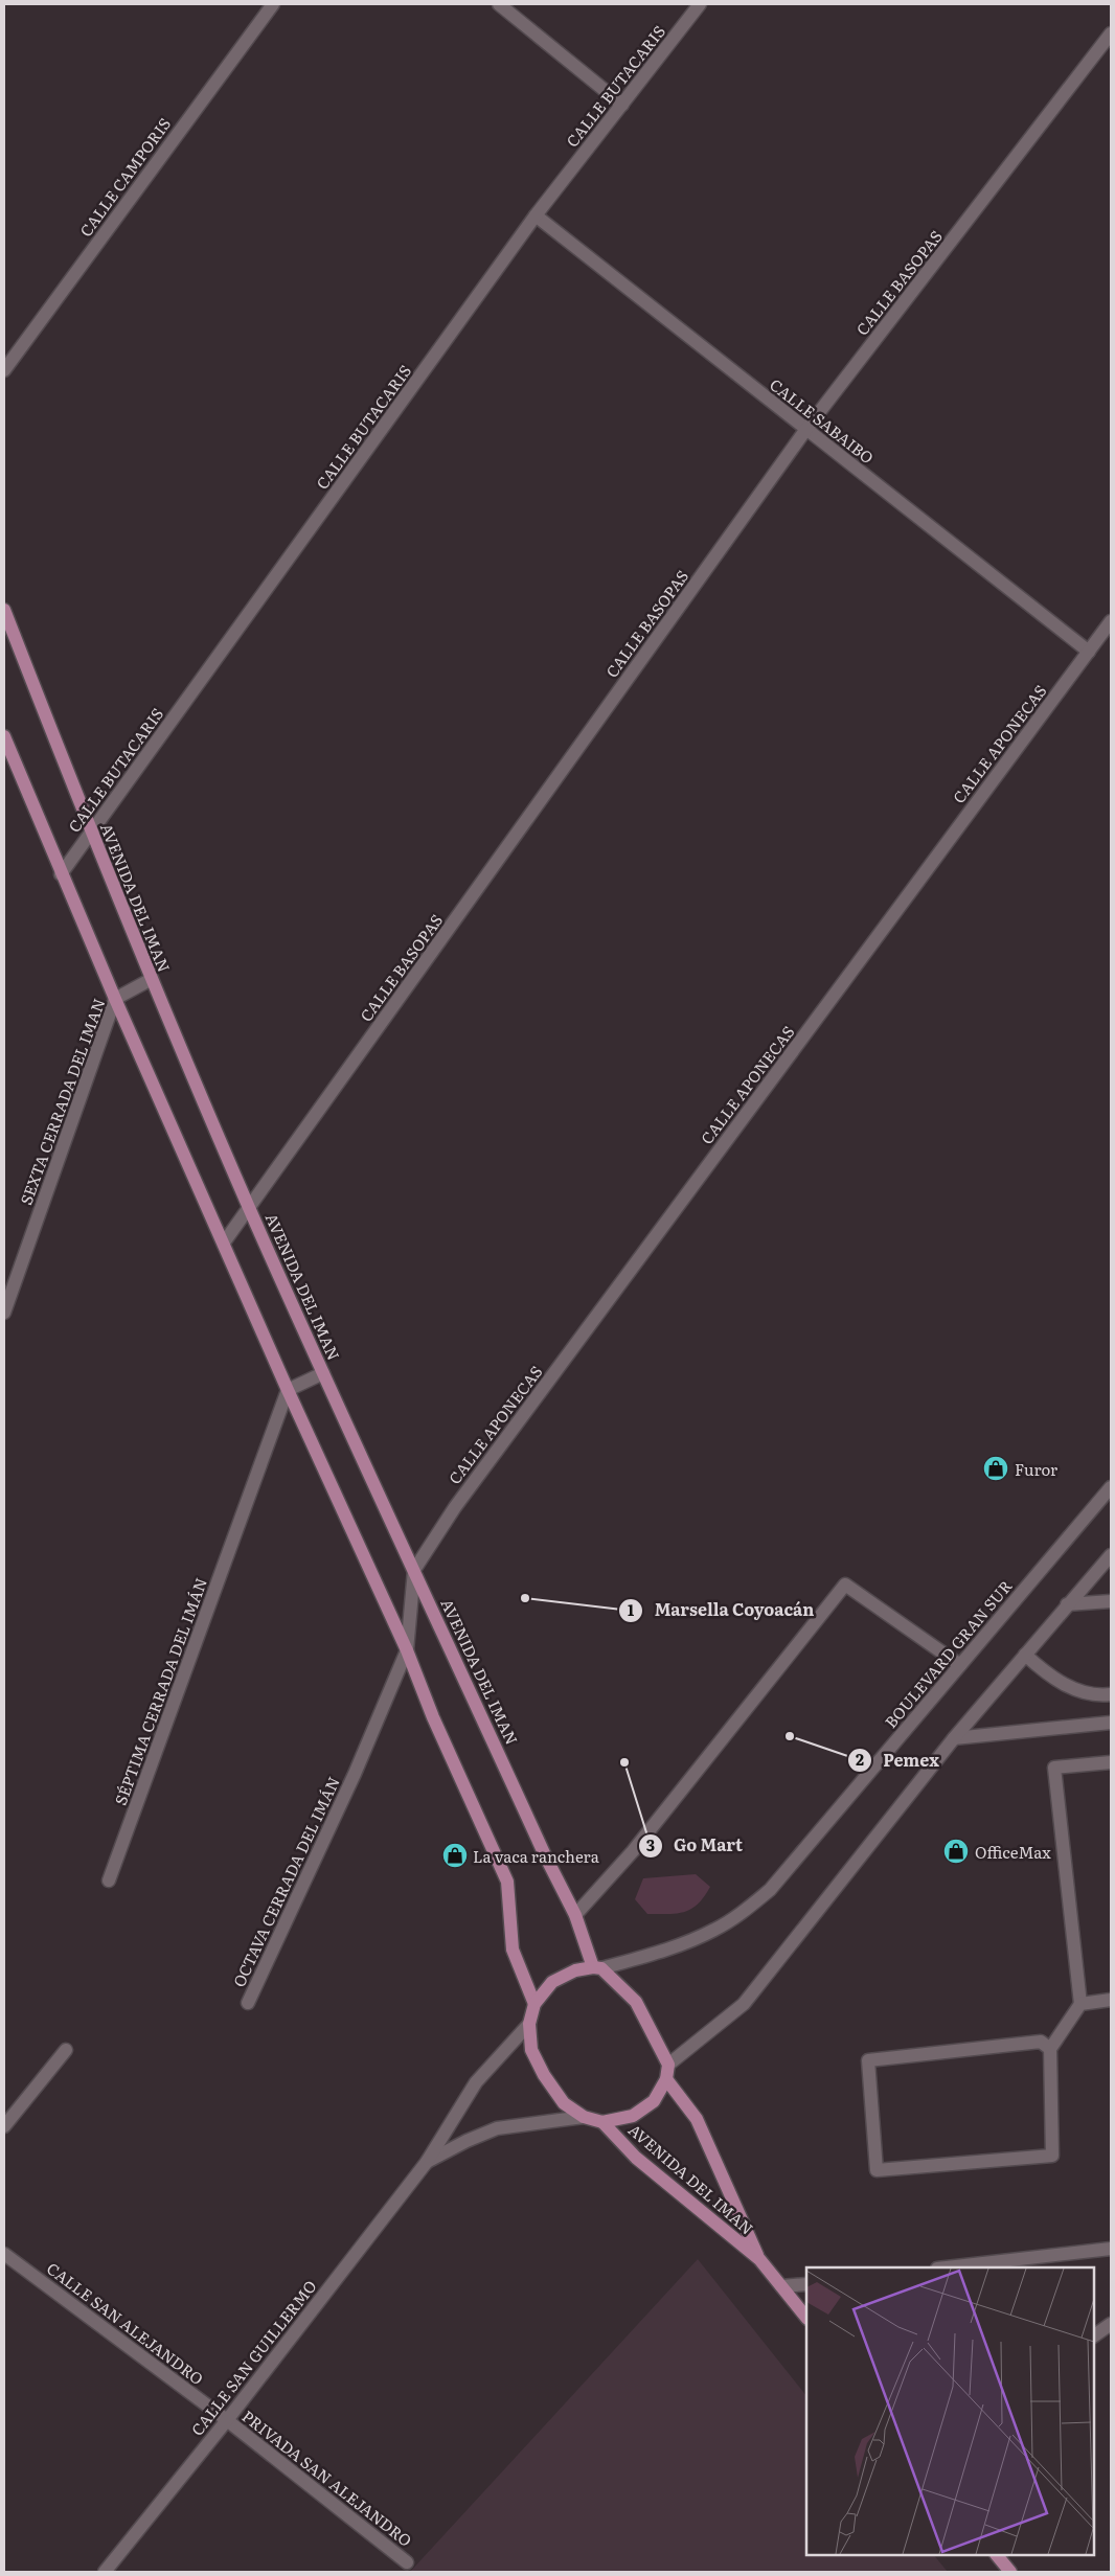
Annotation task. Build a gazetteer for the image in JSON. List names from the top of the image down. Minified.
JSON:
{"streets":{"main road":["AVENIDA DEL IMAN"],"street":["CALLE BUTACARIS","CALLE CAMPORIS","CALLE BASOPAS","CALLE SABAIBO","CALLE APONECAS","SEXTA CERRADA DEL IMAN","BOULEVARD GRAN SUR","SÉPTIMA CERRADA DEL IMÁN","OCTAVA CERRADA DEL IMÁN","CALLE SAN ALEJANDRO","CALLE SAN GUILLERMO","PRIVADA SAN ALEJANDRO"]},"crossings":[["CALLE BUTACARIS","CALLE SABAIBO"],["CALLE BUTACARIS","AVENIDA DEL IMAN"],["CALLE BASOPAS","CALLE SABAIBO"],["CALLE BASOPAS","AVENIDA DEL IMAN"],["CALLE SABAIBO","CALLE APONECAS"],["CALLE APONECAS","AVENIDA DEL IMAN"],["CALLE APONECAS","OCTAVA CERRADA DEL IMÁN"],["AVENIDA DEL IMAN","SEXTA CERRADA DEL IMAN"],["AVENIDA DEL IMAN","BOULEVARD GRAN SUR"],["AVENIDA DEL IMAN","OCTAVA CERRADA DEL IMÁN"],["AVENIDA DEL IMAN","CALLE SAN GUILLERMO"],["BOULEVARD GRAN SUR","CALLE SAN GUILLERMO"],["CALLE SAN ALEJANDRO","CALLE SAN GUILLERMO"],["CALLE SAN ALEJANDRO","PRIVADA SAN ALEJANDRO"],["CALLE SAN GUILLERMO","PRIVADA SAN ALEJANDRO"]],"places":{"shop":["Furor","OfficeMax","La vaca ranchera"],"other":["Marsella Coyoacán","Pemex","Go Mart"]}}
